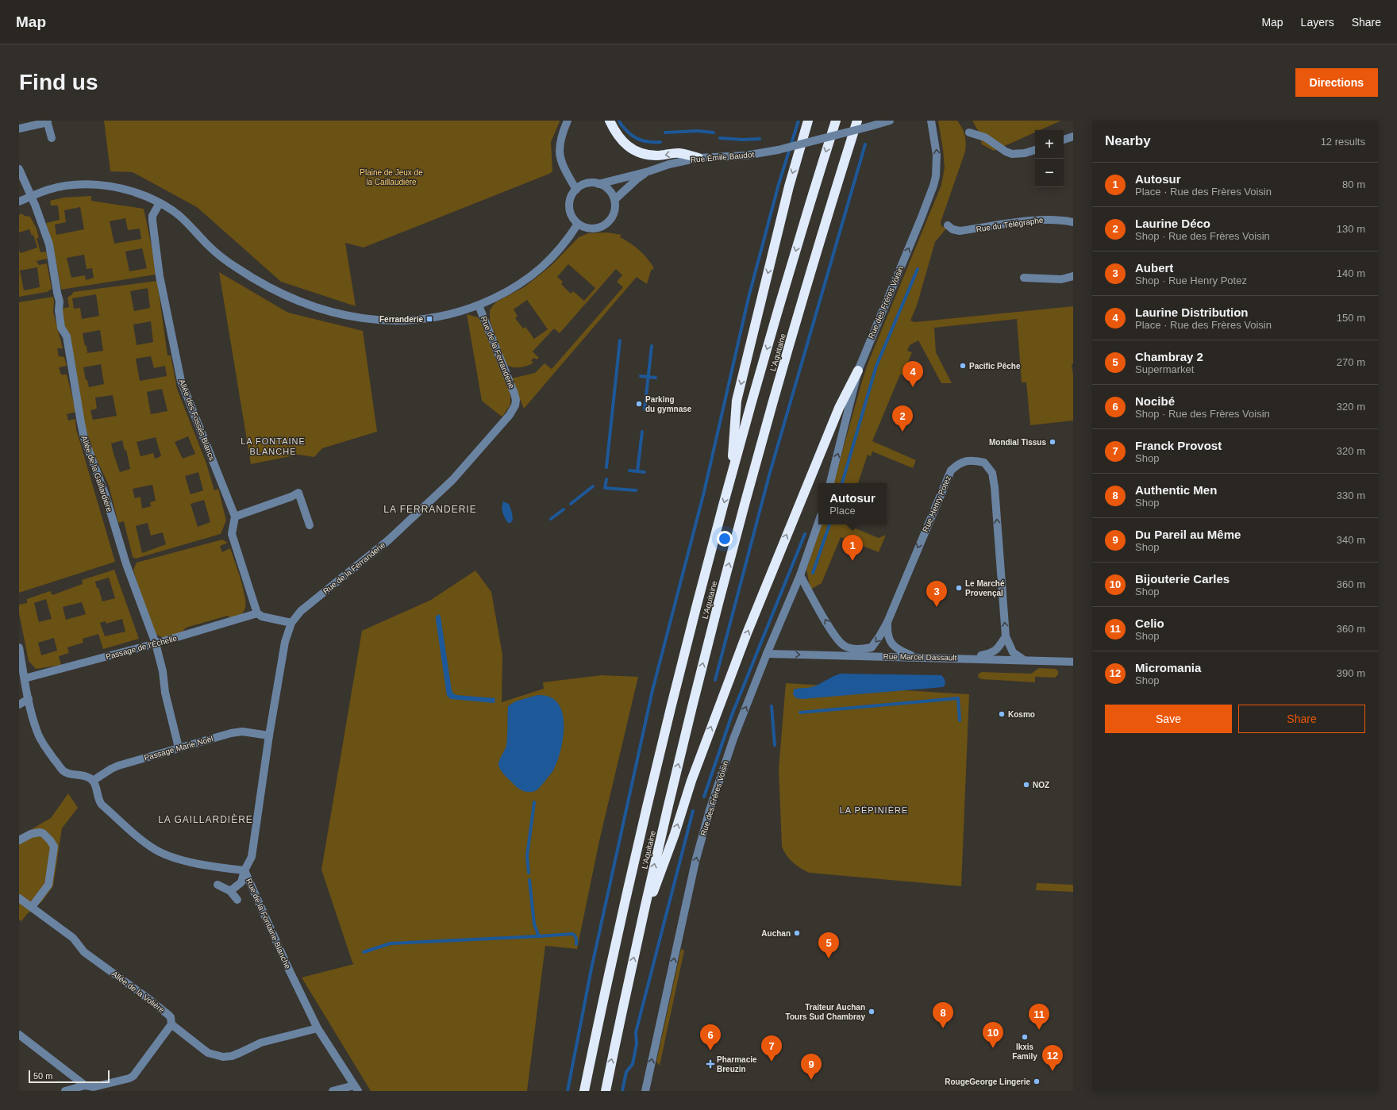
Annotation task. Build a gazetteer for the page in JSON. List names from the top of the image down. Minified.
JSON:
{"streets":{"highway":["L'Aquitaine"],"street":["Rue Émile Baudot","Rue du Télégraphe","Rue des Frères Voisin","Rue de la Ferranderie","Allée des Fossés Blancs","Allée de la Gaillardière","Rue Henry Potez","Passage de l'Échelle","Rue Marcel Dassault","Passage Marie Noël","Rue de la Fontaine Blanche","Allée de la Volière"]},"crossings":[["Rue des Frères Voisin","Rue Henry Potez"],["Rue des Frères Voisin","Rue Marcel Dassault"],["Rue de la Ferranderie","Passage Marie Noël"],["Rue de la Ferranderie","Rue de la Fontaine Blanche"],["Allée de la Gaillardière","Passage de l'Échelle"],["Allée de la Gaillardière","Passage Marie Noël"],["Rue Henry Potez","Rue Marcel Dassault"],["Passage Marie Noël","Rue de la Fontaine Blanche"],["Rue de la Fontaine Blanche","Allée de la Volière"]],"one_way":["Rue des Frères Voisin","Rue Marcel Dassault"],"districts":["LA FONTAINE BLANCHE","LA FERRANDERIE","LA PÉPINIÈRE","LA GAILLARDIÈRE"],"parks":["Plaine de Jeux de la Caillaudière"],"places":{"transit":["Ferranderie"],"other":["Pacific Pêche","Parking du gymnase","Mondial Tissus","Le Marché Provençal","Kosmo","NOZ","Auchan","Traiteur Auchan Tours Sud Chambray","Ikxis Family","RougeGeorge Lingerie"],"health":["Pharmacie Breuzin"]},"scale_bar":"50 m","page":{"header":"Map","nav":["Map","Layers","Share"],"buttons":["Directions",["Save","Share"]],"title":"Find us","heading":["Nearby","12 results"],"map_buttons":["+","−"],"list":[{"mark":"1","name":"Autosur","note":"Place · Rue des Frères Voisin","value":"80 m"},{"mark":"2","name":"Laurine Déco","note":"Shop · Rue des Frères Voisin","value":"130 m"},{"mark":"3","name":"Aubert","note":"Shop · Rue Henry Potez","value":"140 m"},{"mark":"4","name":"Laurine Distribution","note":"Place · Rue des Frères Voisin","value":"150 m"},{"mark":"5","name":"Chambray 2","note":"Supermarket","value":"270 m"},{"mark":"6","name":"Nocibé","note":"Shop · Rue des Frères Voisin","value":"320 m"},{"mark":"7","name":"Franck Provost","note":"Shop","value":"320 m"},{"mark":"8","name":"Authentic Men","note":"Shop","value":"330 m"},{"mark":"9","name":"Du Pareil au Même","note":"Shop","value":"340 m"},{"mark":"10","name":"Bijouterie Carles","note":"Shop","value":"360 m"},{"mark":"11","name":"Celio","note":"Shop","value":"360 m"},{"mark":"12","name":"Micromania","note":"Shop","value":"390 m"}],"pins":["4","2","1","3","5","8","11","10","6","7","12","9"],"popup":["Autosur","Place"],"scale":"50 m"}}
